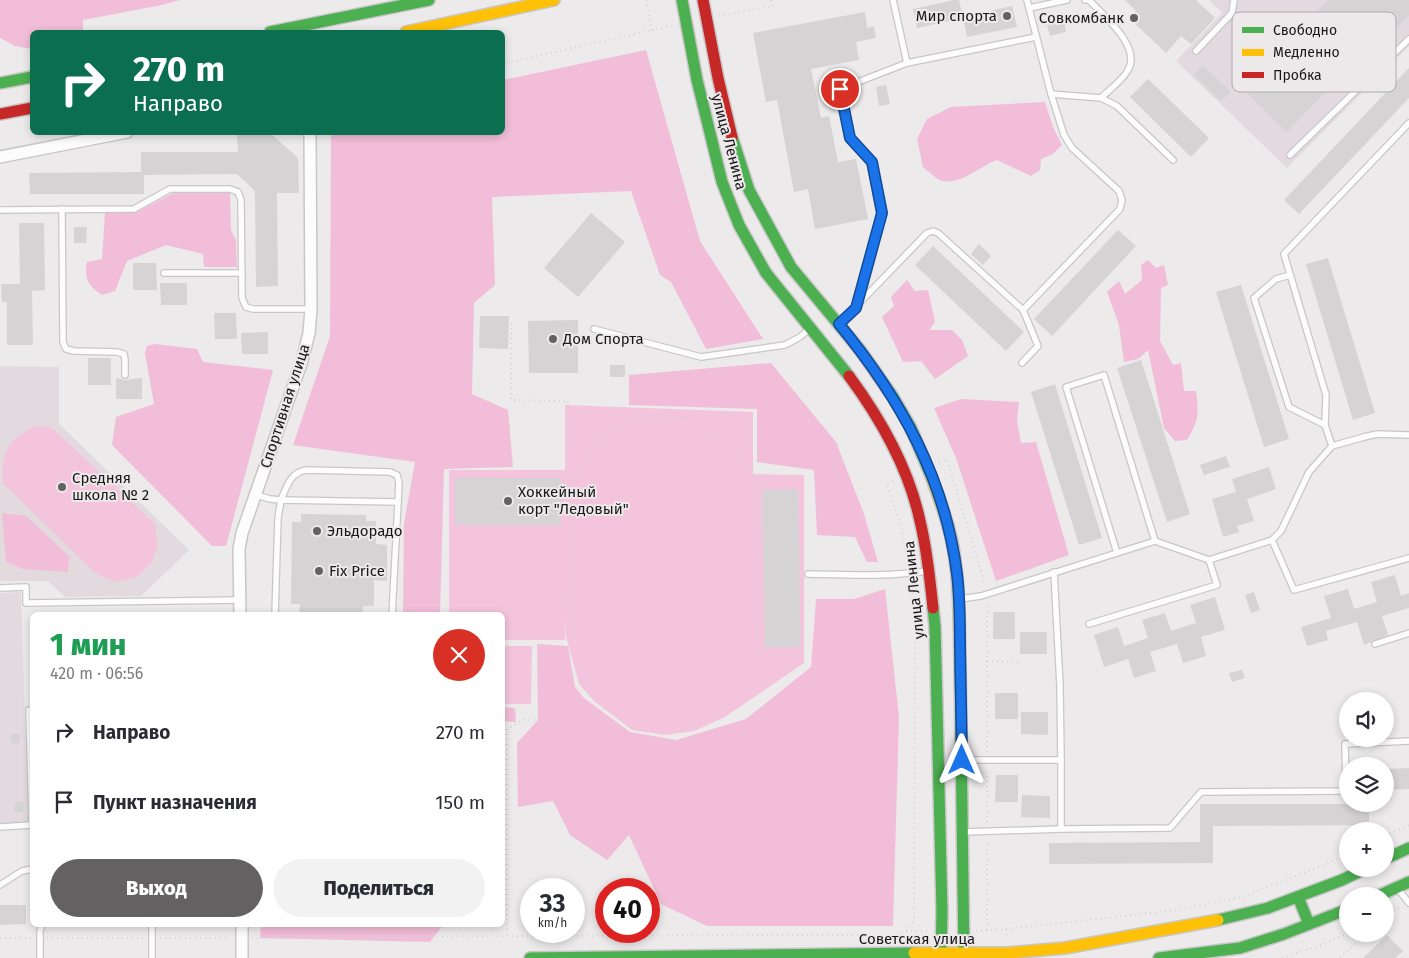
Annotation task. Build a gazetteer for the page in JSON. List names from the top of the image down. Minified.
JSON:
{"streets":{"street":["улица Ленина","Спортивная улица","Советская улица"]},"crossings":[["улица Ленина","Советская улица"]],"places":["Мир спорта","Совкомбанк","Дом Спорта","Средняя школа № 2","Хоккейный корт \"Ледовый\"","Эльдорадо","Fix Price"],"legend":["Свободно","Медленно","Пробка"],"page":{"turn":["270 m","Направо"],"heading":["1 мин","420 m · 06:56"],"map_buttons":["+","−"],"list":[{"name":"Направо","value":"270 m"},{"name":"Пункт назначения","value":"150 m"}],"buttons":["Выход","Поделиться"],"speed":"33 km/h","limit":"40"}}
